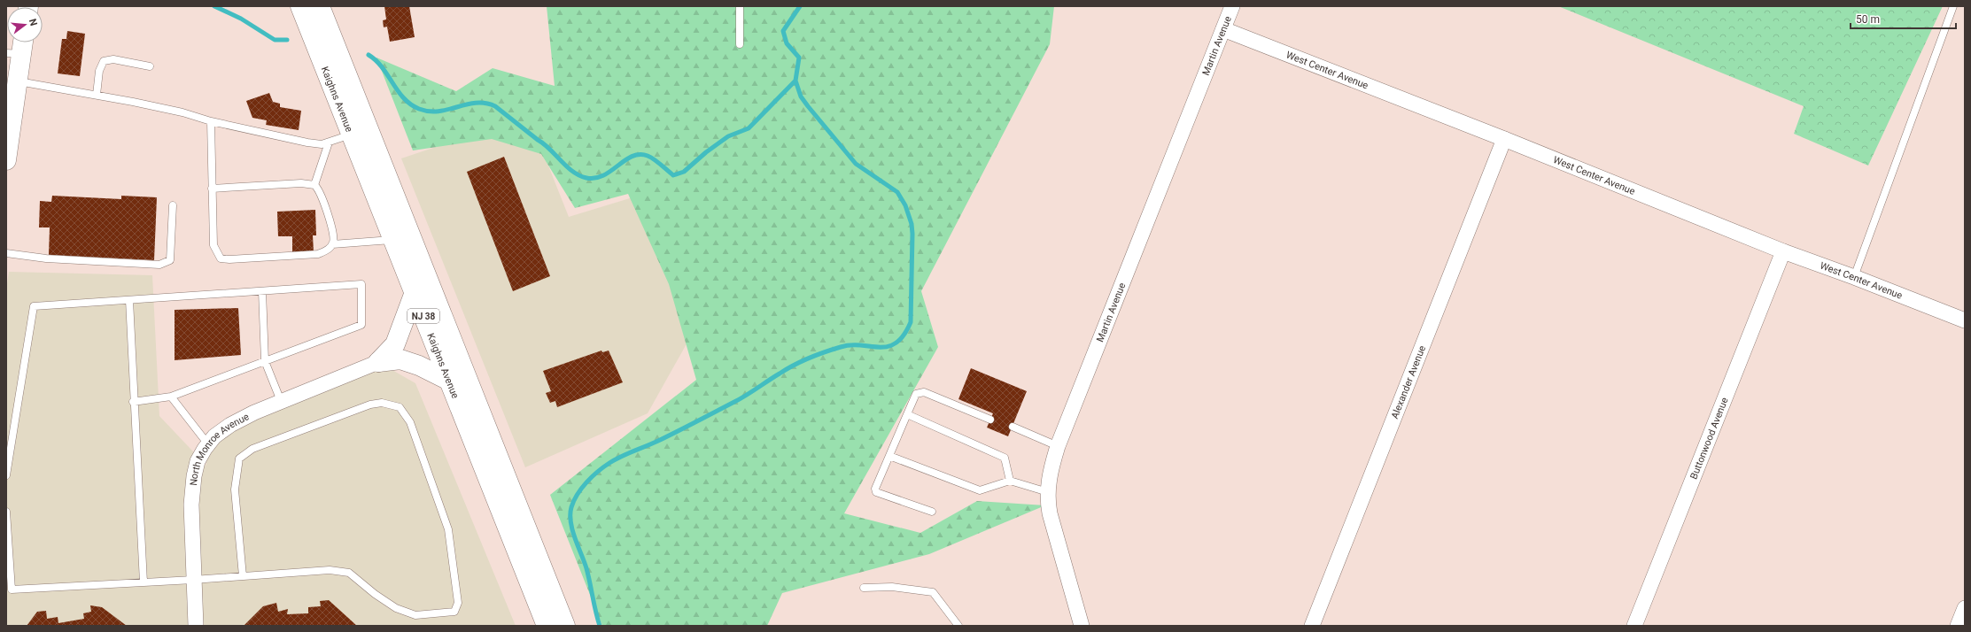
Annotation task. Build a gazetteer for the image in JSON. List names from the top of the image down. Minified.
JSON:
{"streets":{"main road":["Kaighns Avenue","NJ 38"],"street":["Martin Avenue","West Center Avenue","Alexander Avenue","Buttonwood Avenue","North Monroe Avenue"]},"crossings":[["Martin Avenue","West Center Avenue"],["West Center Avenue","Alexander Avenue"],["West Center Avenue","Buttonwood Avenue"]],"scale_bar":"50 m","north":"right"}
